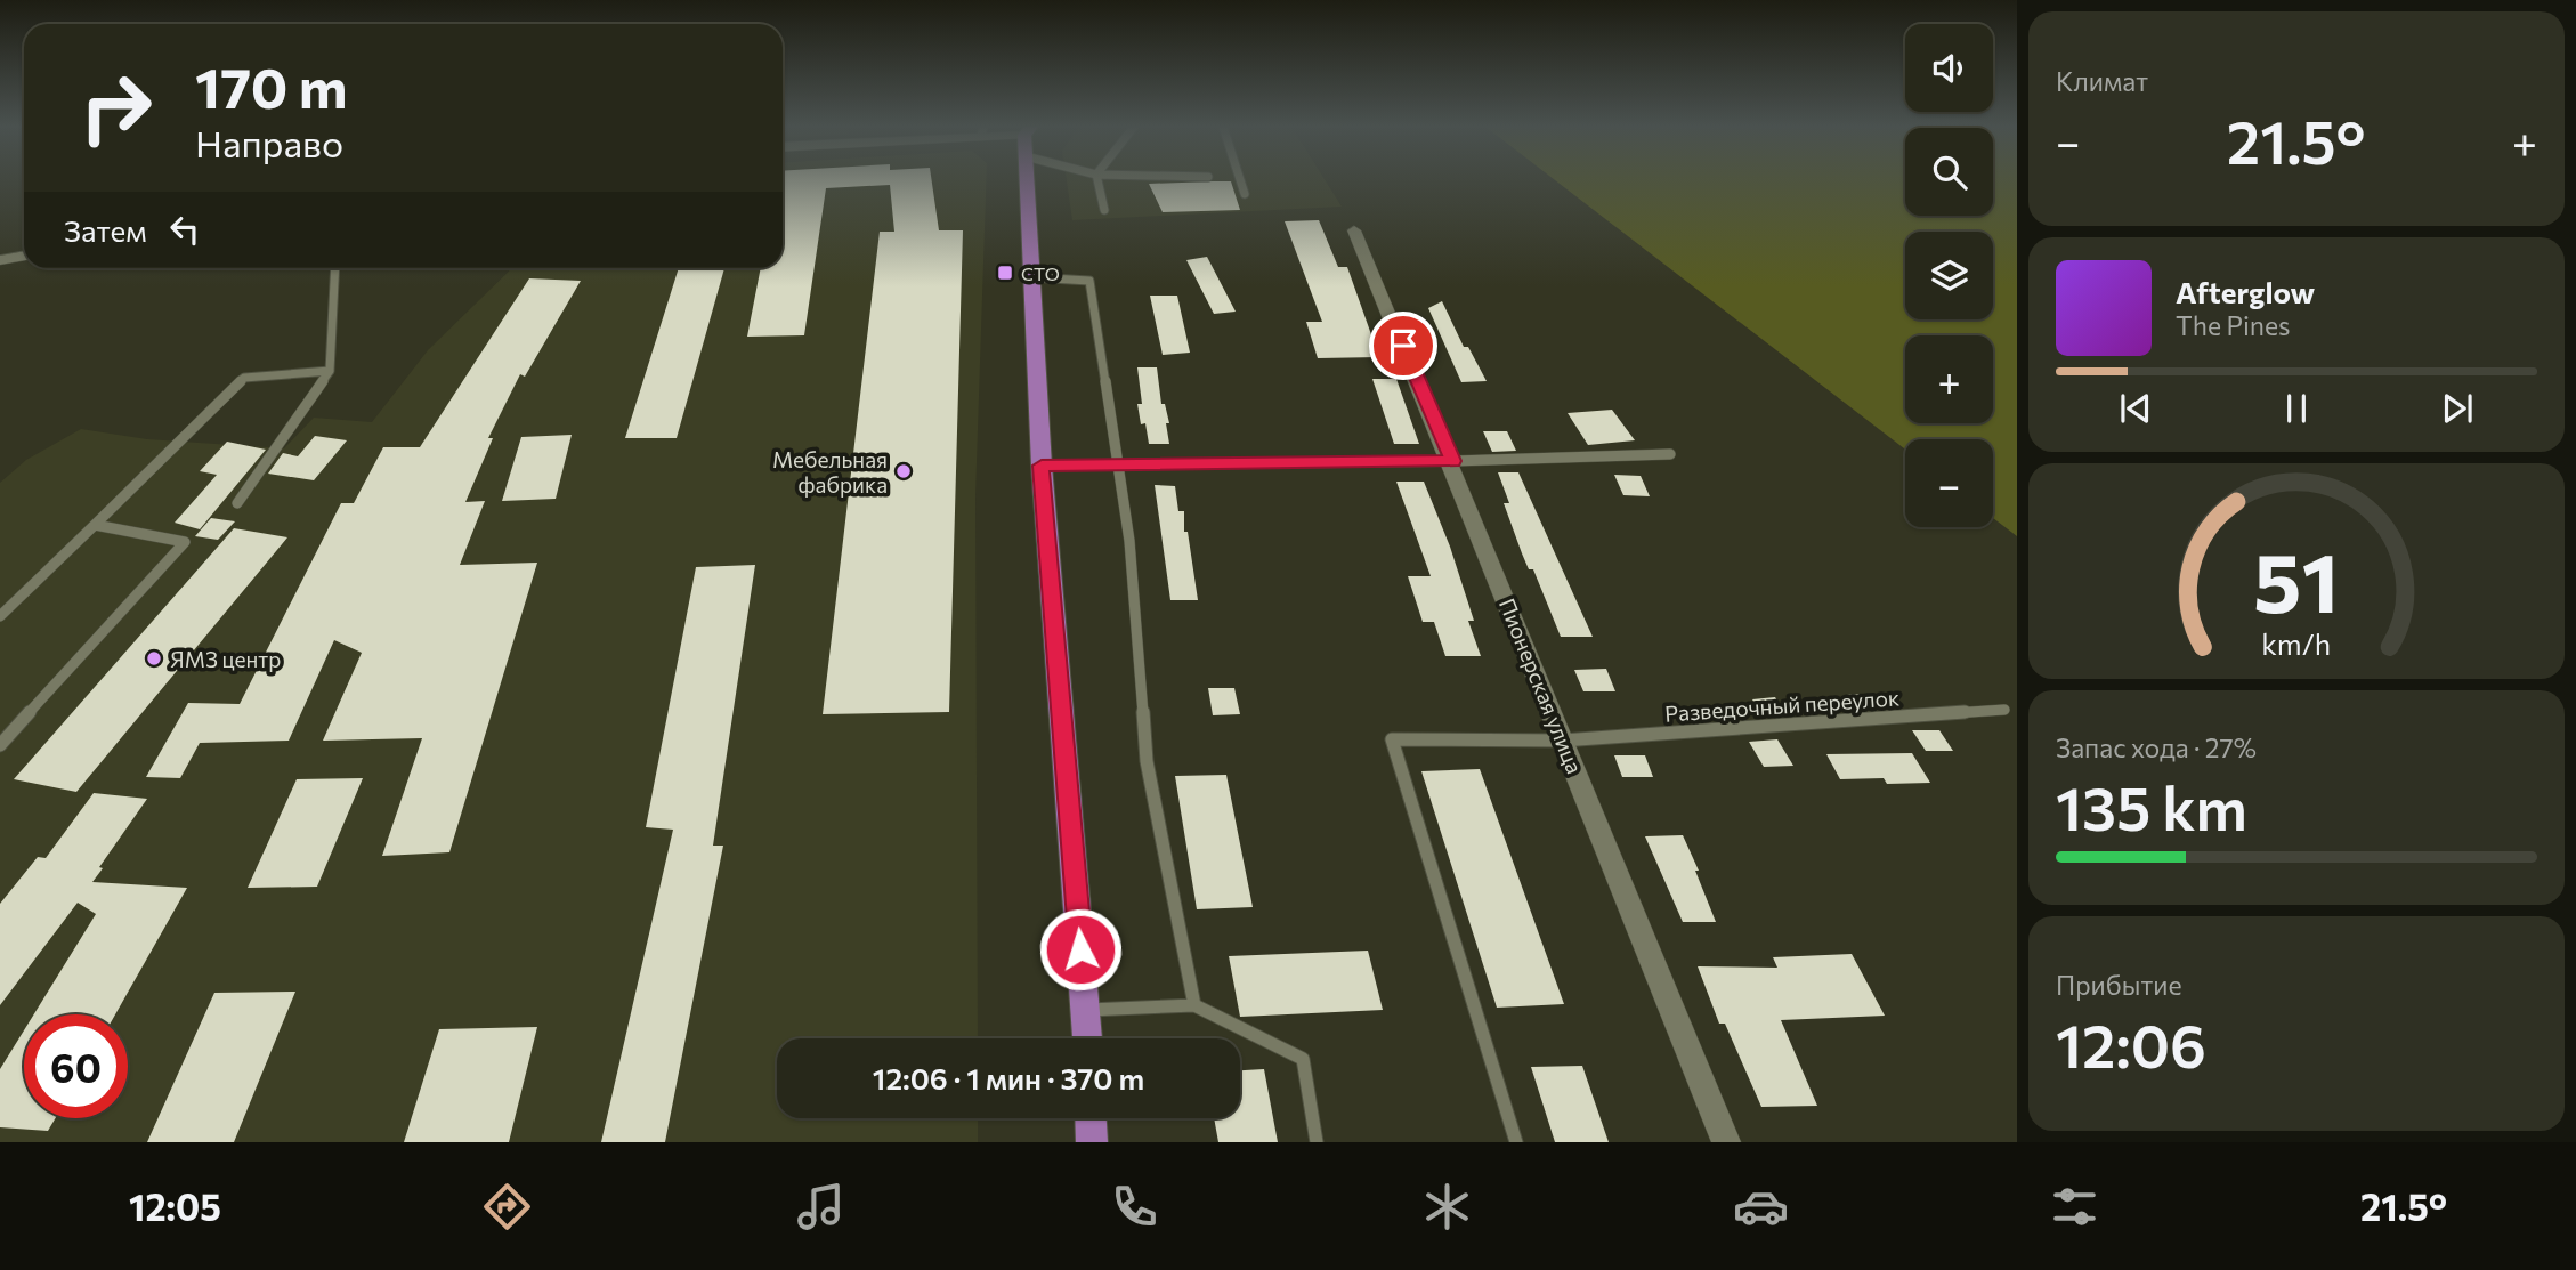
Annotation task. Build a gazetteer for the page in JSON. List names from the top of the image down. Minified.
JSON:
{"streets":{"street":["Пионерская улица"],"lane":["Разведочный переулок"]},"crossings":[["Пионерская улица","Разведочный переулок"]],"places":{"transit":["СТО"],"other":["Мебельная фабрика","ЯМЗ центр"]},"page":{"tile":["Климат",["Запас хода · 27%","135 km"],["Прибытие","12:06"]],"map_buttons":["+","−"],"turn":["170 m","Направо"],"heat":["−","21.5°","+"],"then":"Затем","song":["Afterglow","The Pines"],"limit":"60","trip":"12:06 · 1 мин · 370 m","tabs":["12:05","21.5°"],"gauge":["51","km/h"]}}
